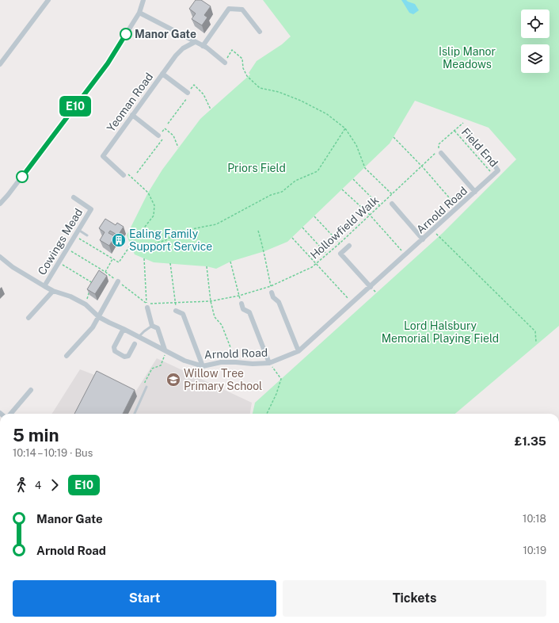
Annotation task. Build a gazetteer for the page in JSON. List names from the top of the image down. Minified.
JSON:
{"streets":{"street":["Yeoman Road","Arnold Road","Cowings Mead"],"path":["Field End","Hollowfield Walk"]},"crossings":[["Field End","Arnold Road"],["Field End","Hollowfield Walk"],["Arnold Road","Cowings Mead"]],"parks":["Islip Manor Meadows","Priors Field","Lord Halsbury Memorial Playing Field"],"places":{"other":["Manor Gate"],"building":["Ealing Family Support Service"],"school or university":["Willow Tree Primary School"]},"lines":["bus line E10"],"page":{"on_map":"E10","heading":["5 min","10:14 – 10:19 · Bus","£1.35"],"legs":["4","E10"],"list":[{"name":"Manor Gate","value":"10:18"},{"name":"Arnold Road","value":"10:19"}],"buttons":["Start","Tickets"]}}
